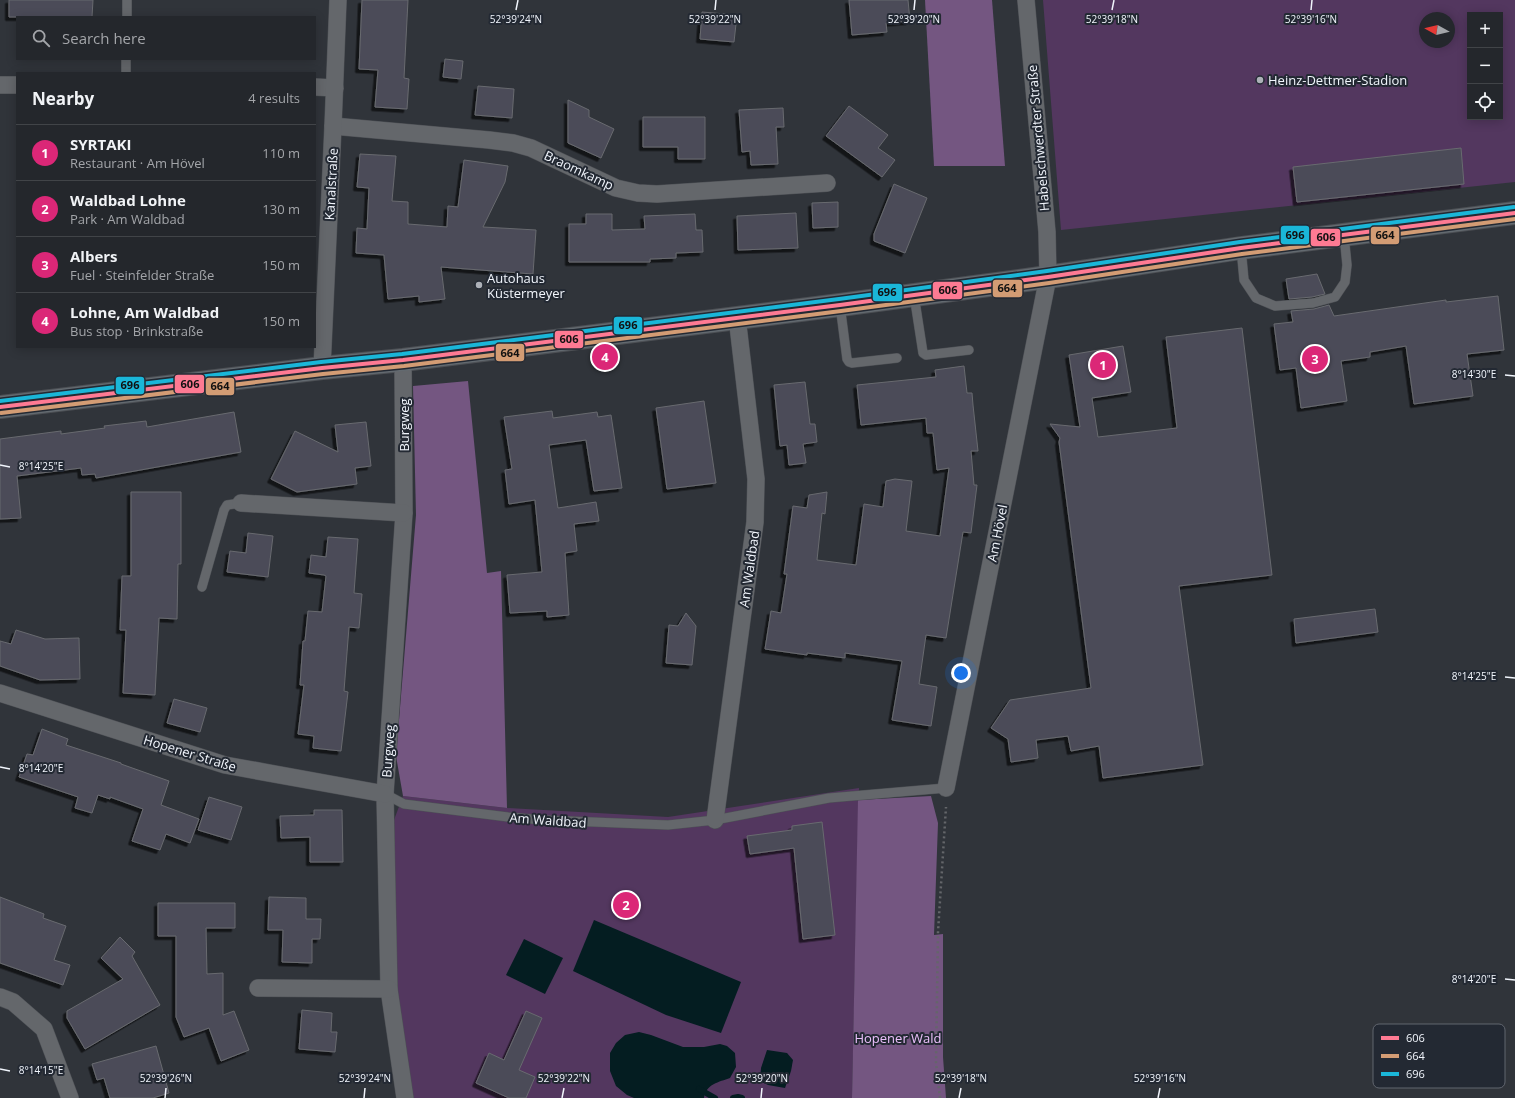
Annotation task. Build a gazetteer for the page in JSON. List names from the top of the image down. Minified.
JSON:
{"streets":{"street":["Habelschwerdter Straße","Braomkamp","Kanalstraße","Burgweg","Am Hövel","Am Waldbad","Hopener Straße"]},"crossings":[["Habelschwerdter Straße","Am Hövel"],["Braomkamp","Kanalstraße"],["Burgweg","Am Waldbad"],["Burgweg","Hopener Straße"],["Am Hövel","Am Waldbad"],["Am Waldbad","Hopener Straße"]],"parks":["Hopener Wald"],"places":["Heinz-Dettmer-Stadion","Autohaus Küstermeyer"],"lines":["transit line 696","transit line 606","transit line 664"],"legend":["606","664","696"],"north":"left","page":{"map_buttons":["+","−"],"search":"Search here","heading":["Nearby","4 results"],"list":[{"mark":"1","name":"SYRTAKI","note":"Restaurant · Am Hövel","value":"110 m"},{"mark":"2","name":"Waldbad Lohne","note":"Park · Am Waldbad","value":"130 m"},{"mark":"3","name":"Albers","note":"Fuel · Steinfelder Straße","value":"150 m"},{"mark":"4","name":"Lohne, Am Waldbad","note":"Bus stop · Brinkstraße","value":"150 m"}],"pins":["4","3","1","2"]},"coordinates":["52°39'24\"N","52°39'22\"N","52°39'20\"N","52°39'18\"N","52°39'16\"N","8°14'30\"E","8°14'25\"E","8°14'20\"E","8°14'15\"E","52°39'26\"N"]}
